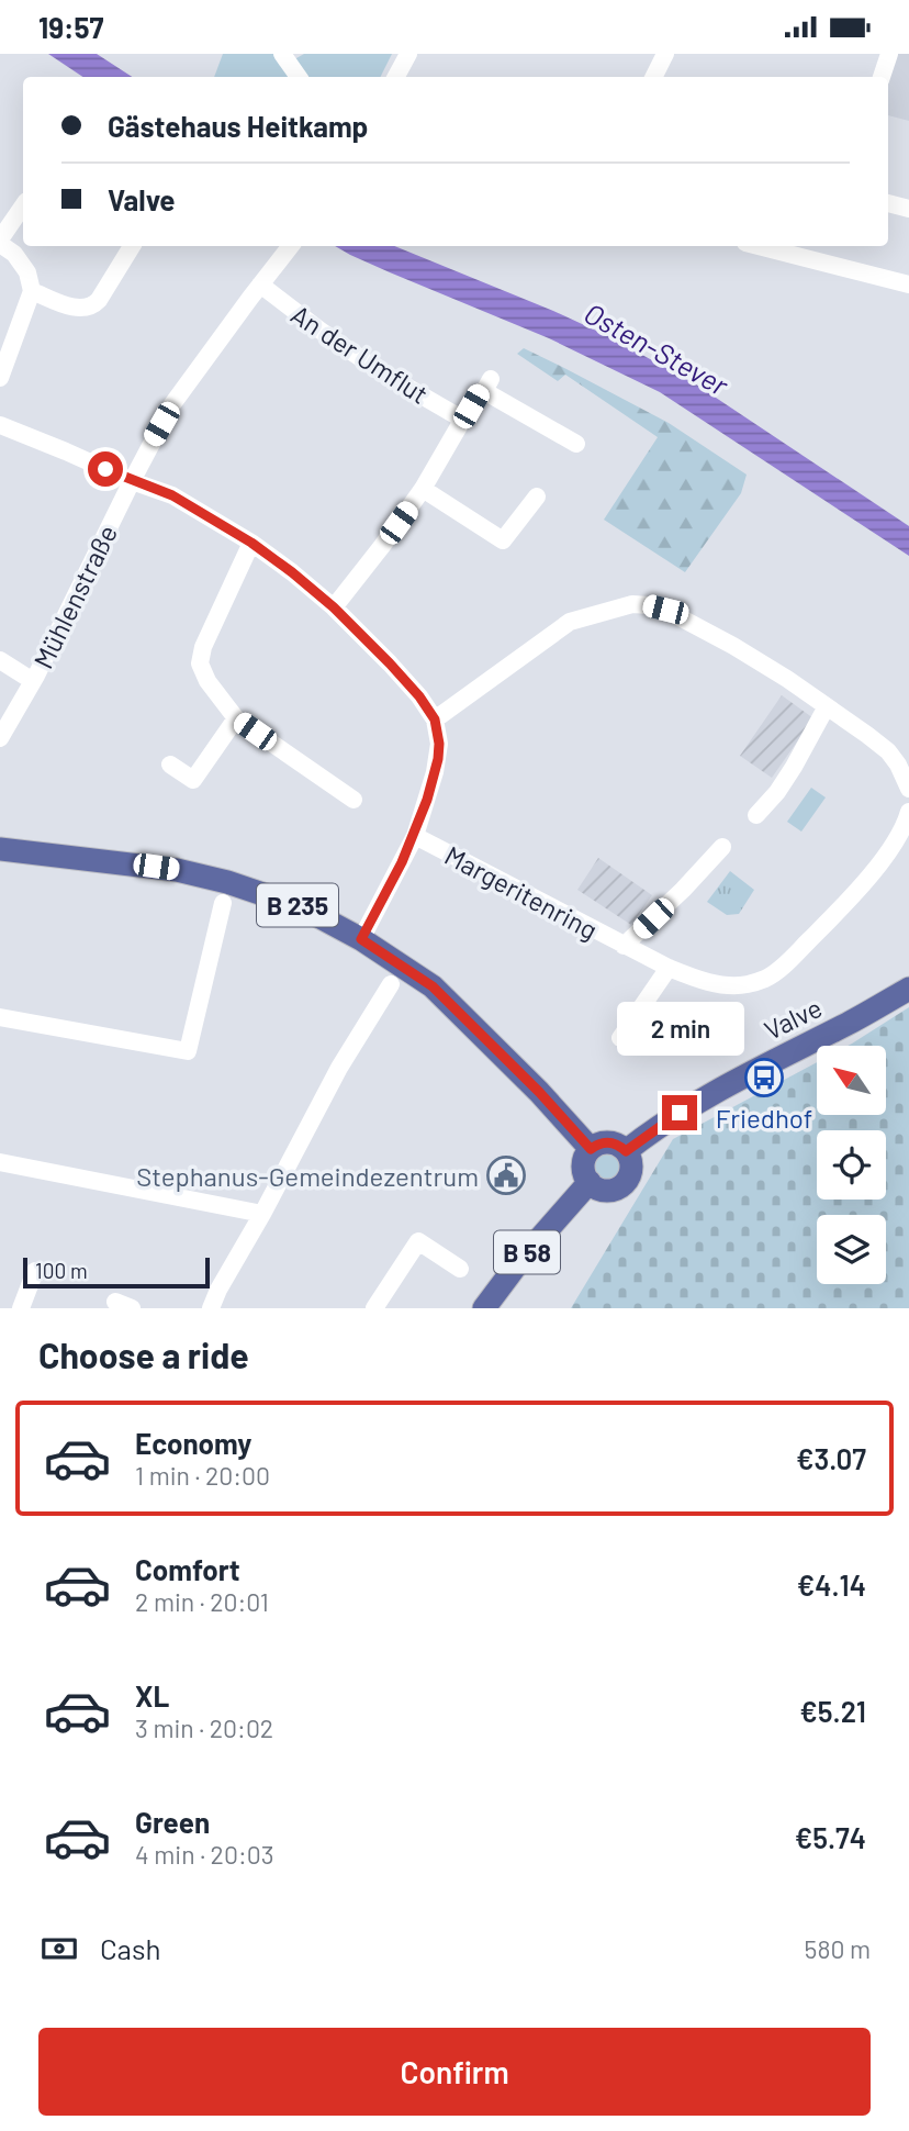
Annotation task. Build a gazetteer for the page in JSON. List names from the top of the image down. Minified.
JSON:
{"streets":{"main road":["B 235","Valve","B 58"],"street":["An der Umflut","Mühlenstraße","Margeritenring"]},"crossings":[["An der Umflut","Mühlenstraße"],["B 235","Valve"],["B 235","B 58"],["Valve","B 58"]],"water":["Osten-Stever"],"places":{"bus stop":["Friedhof"],"public building":["Stephanus-Gemeindezentrum"]},"scale_bar":"100 m","north":"top left","page":{"status":"19:57","banner":["Gästehaus Heitkamp","Valve"],"bubble":"2 min","scale":"100 m","heading":"Choose a ride","list":[{"name":"Economy","note":"1 min · 20:00","value":"€3.07"},{"name":"Comfort","note":"2 min · 20:01","value":"€4.14"},{"name":"XL","note":"3 min · 20:02","value":"€5.21"},{"name":"Green","note":"4 min · 20:03","value":"€5.74"}],"pay":["Cash","580 m"],"buttons":"Confirm"}}
